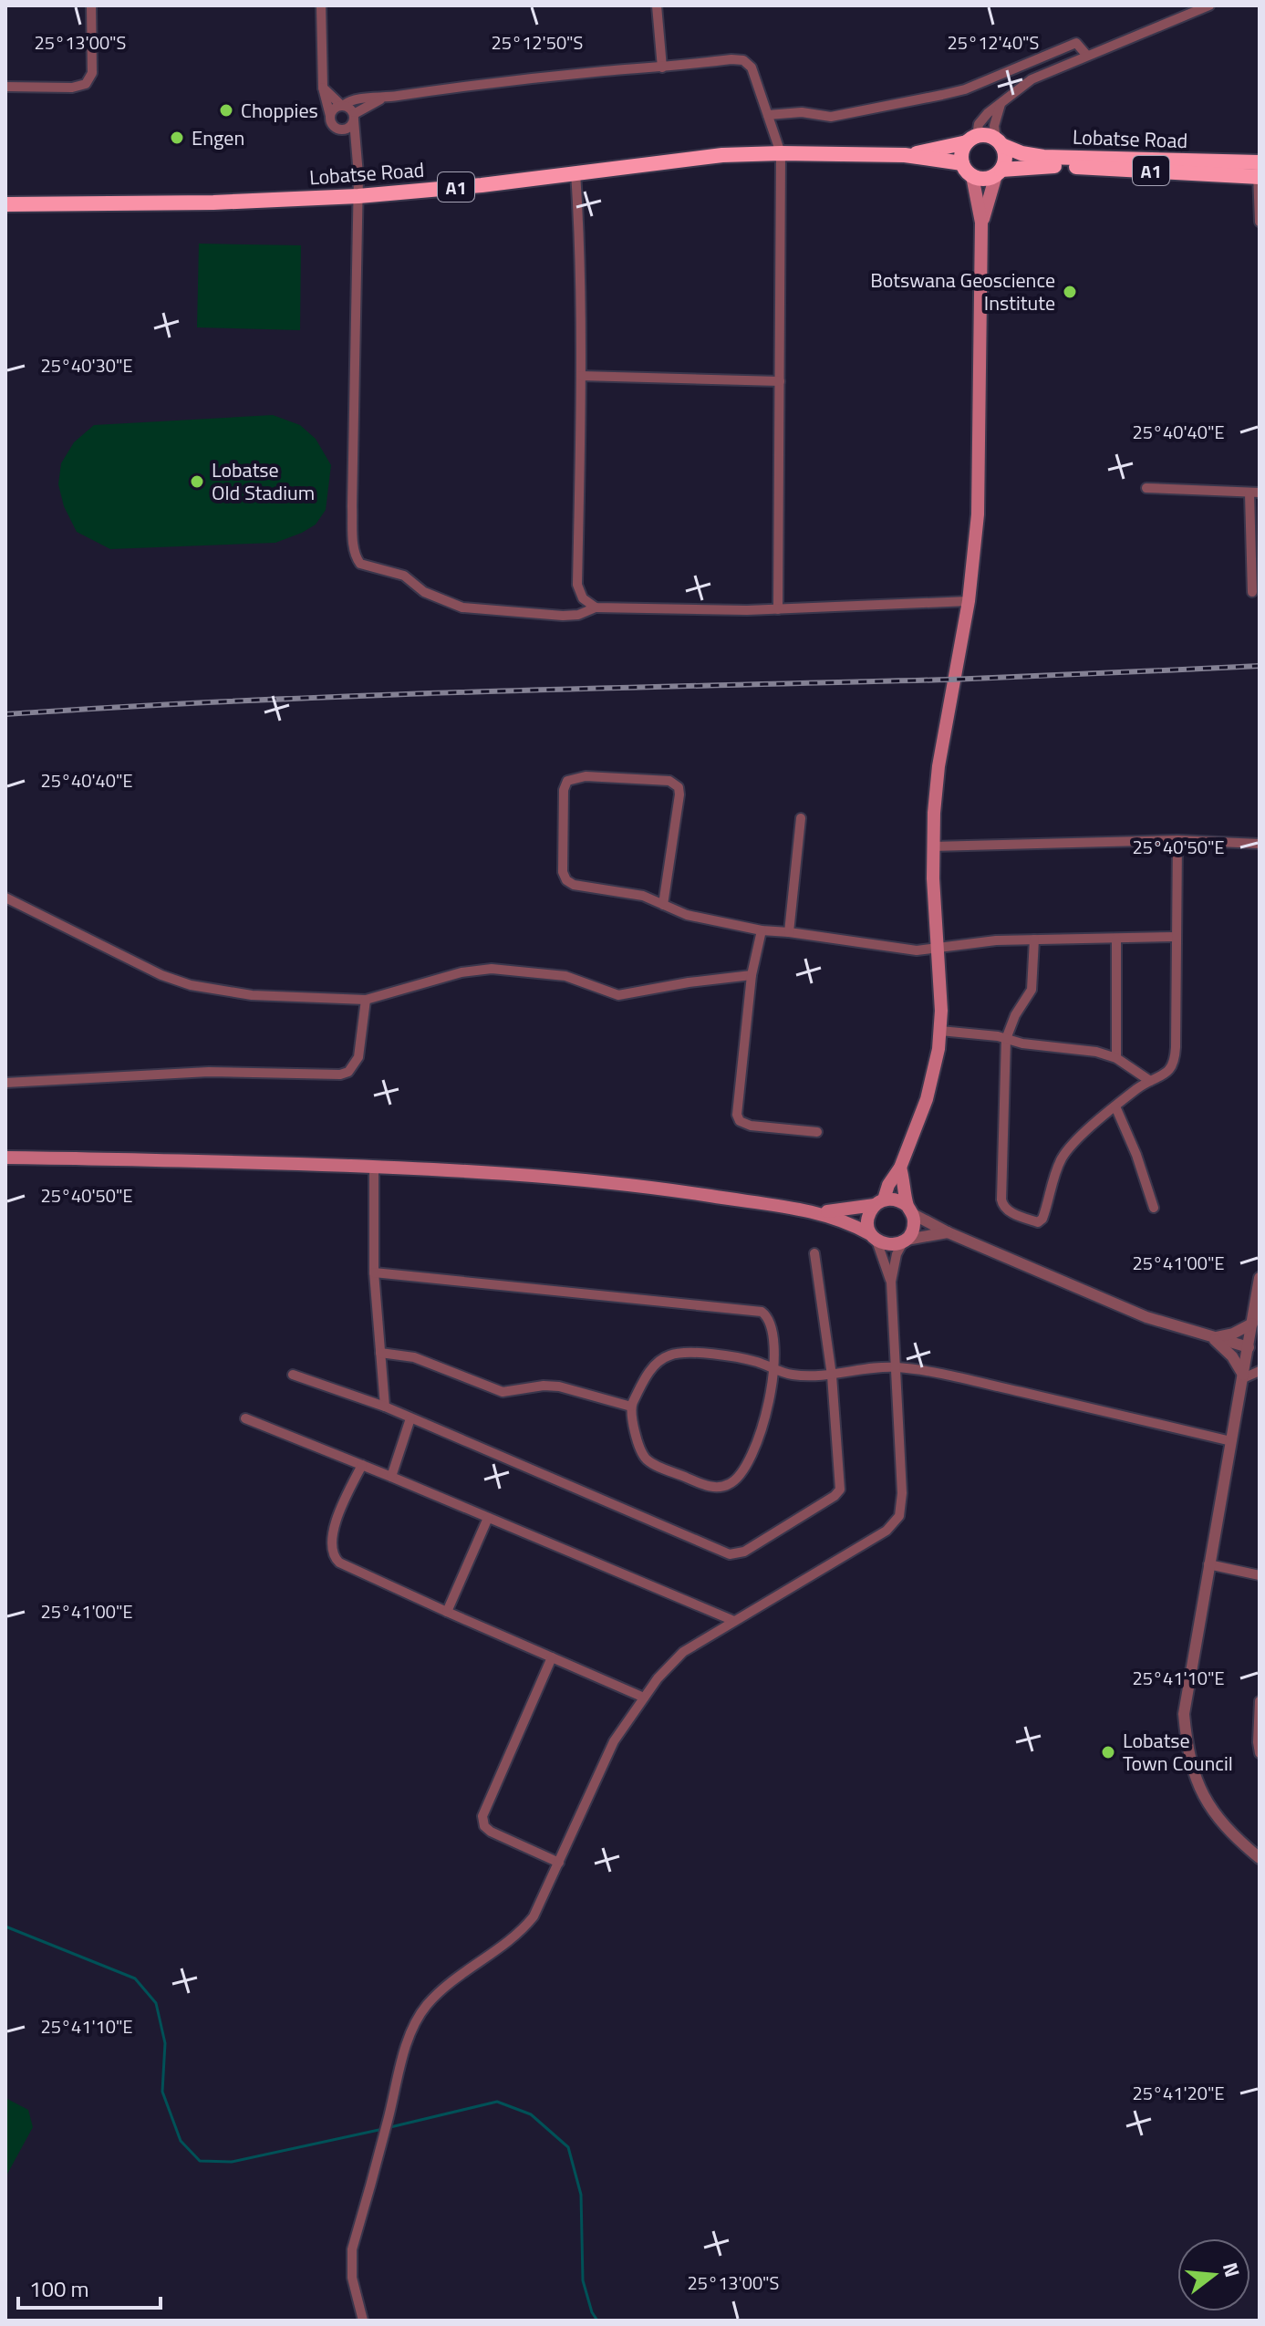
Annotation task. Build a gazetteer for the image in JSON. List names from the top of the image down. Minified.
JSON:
{"streets":{"highway":["Lobatse Road","A1"]},"places":["Choppies","Engen","Botswana Geoscience Institute","Lobatse Old Stadium","Lobatse Town Council"],"scale_bar":"100 m","north":"right","coordinates":["25°13'00\"S","25°12'50\"S","25°12'40\"S","25°40'30\"E","25°40'40\"E","25°40'50\"E","25°41'00\"E","25°41'10\"E","25°41'20\"E"]}
